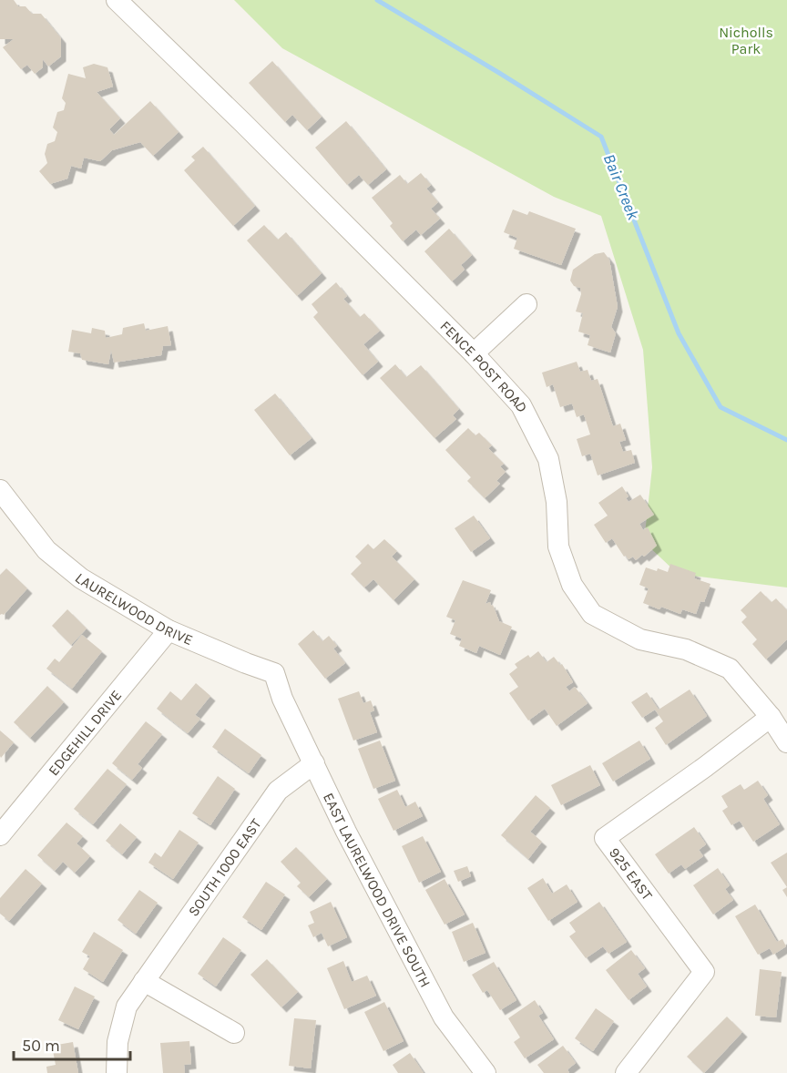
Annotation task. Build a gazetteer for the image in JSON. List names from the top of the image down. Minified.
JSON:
{"streets":{"street":["FENCE POST ROAD","LAURELWOOD DRIVE","EDGEHILL DRIVE","SOUTH 1000 EAST","925 EAST","EAST LAURELWOOD DRIVE SOUTH"]},"crossings":[["FENCE POST ROAD","925 EAST"],["LAURELWOOD DRIVE","EDGEHILL DRIVE"],["LAURELWOOD DRIVE","EAST LAURELWOOD DRIVE SOUTH"],["SOUTH 1000 EAST","EAST LAURELWOOD DRIVE SOUTH"]],"water":["Bair Creek"],"parks":["Nicholls Park"],"scale_bar":"50 m"}
